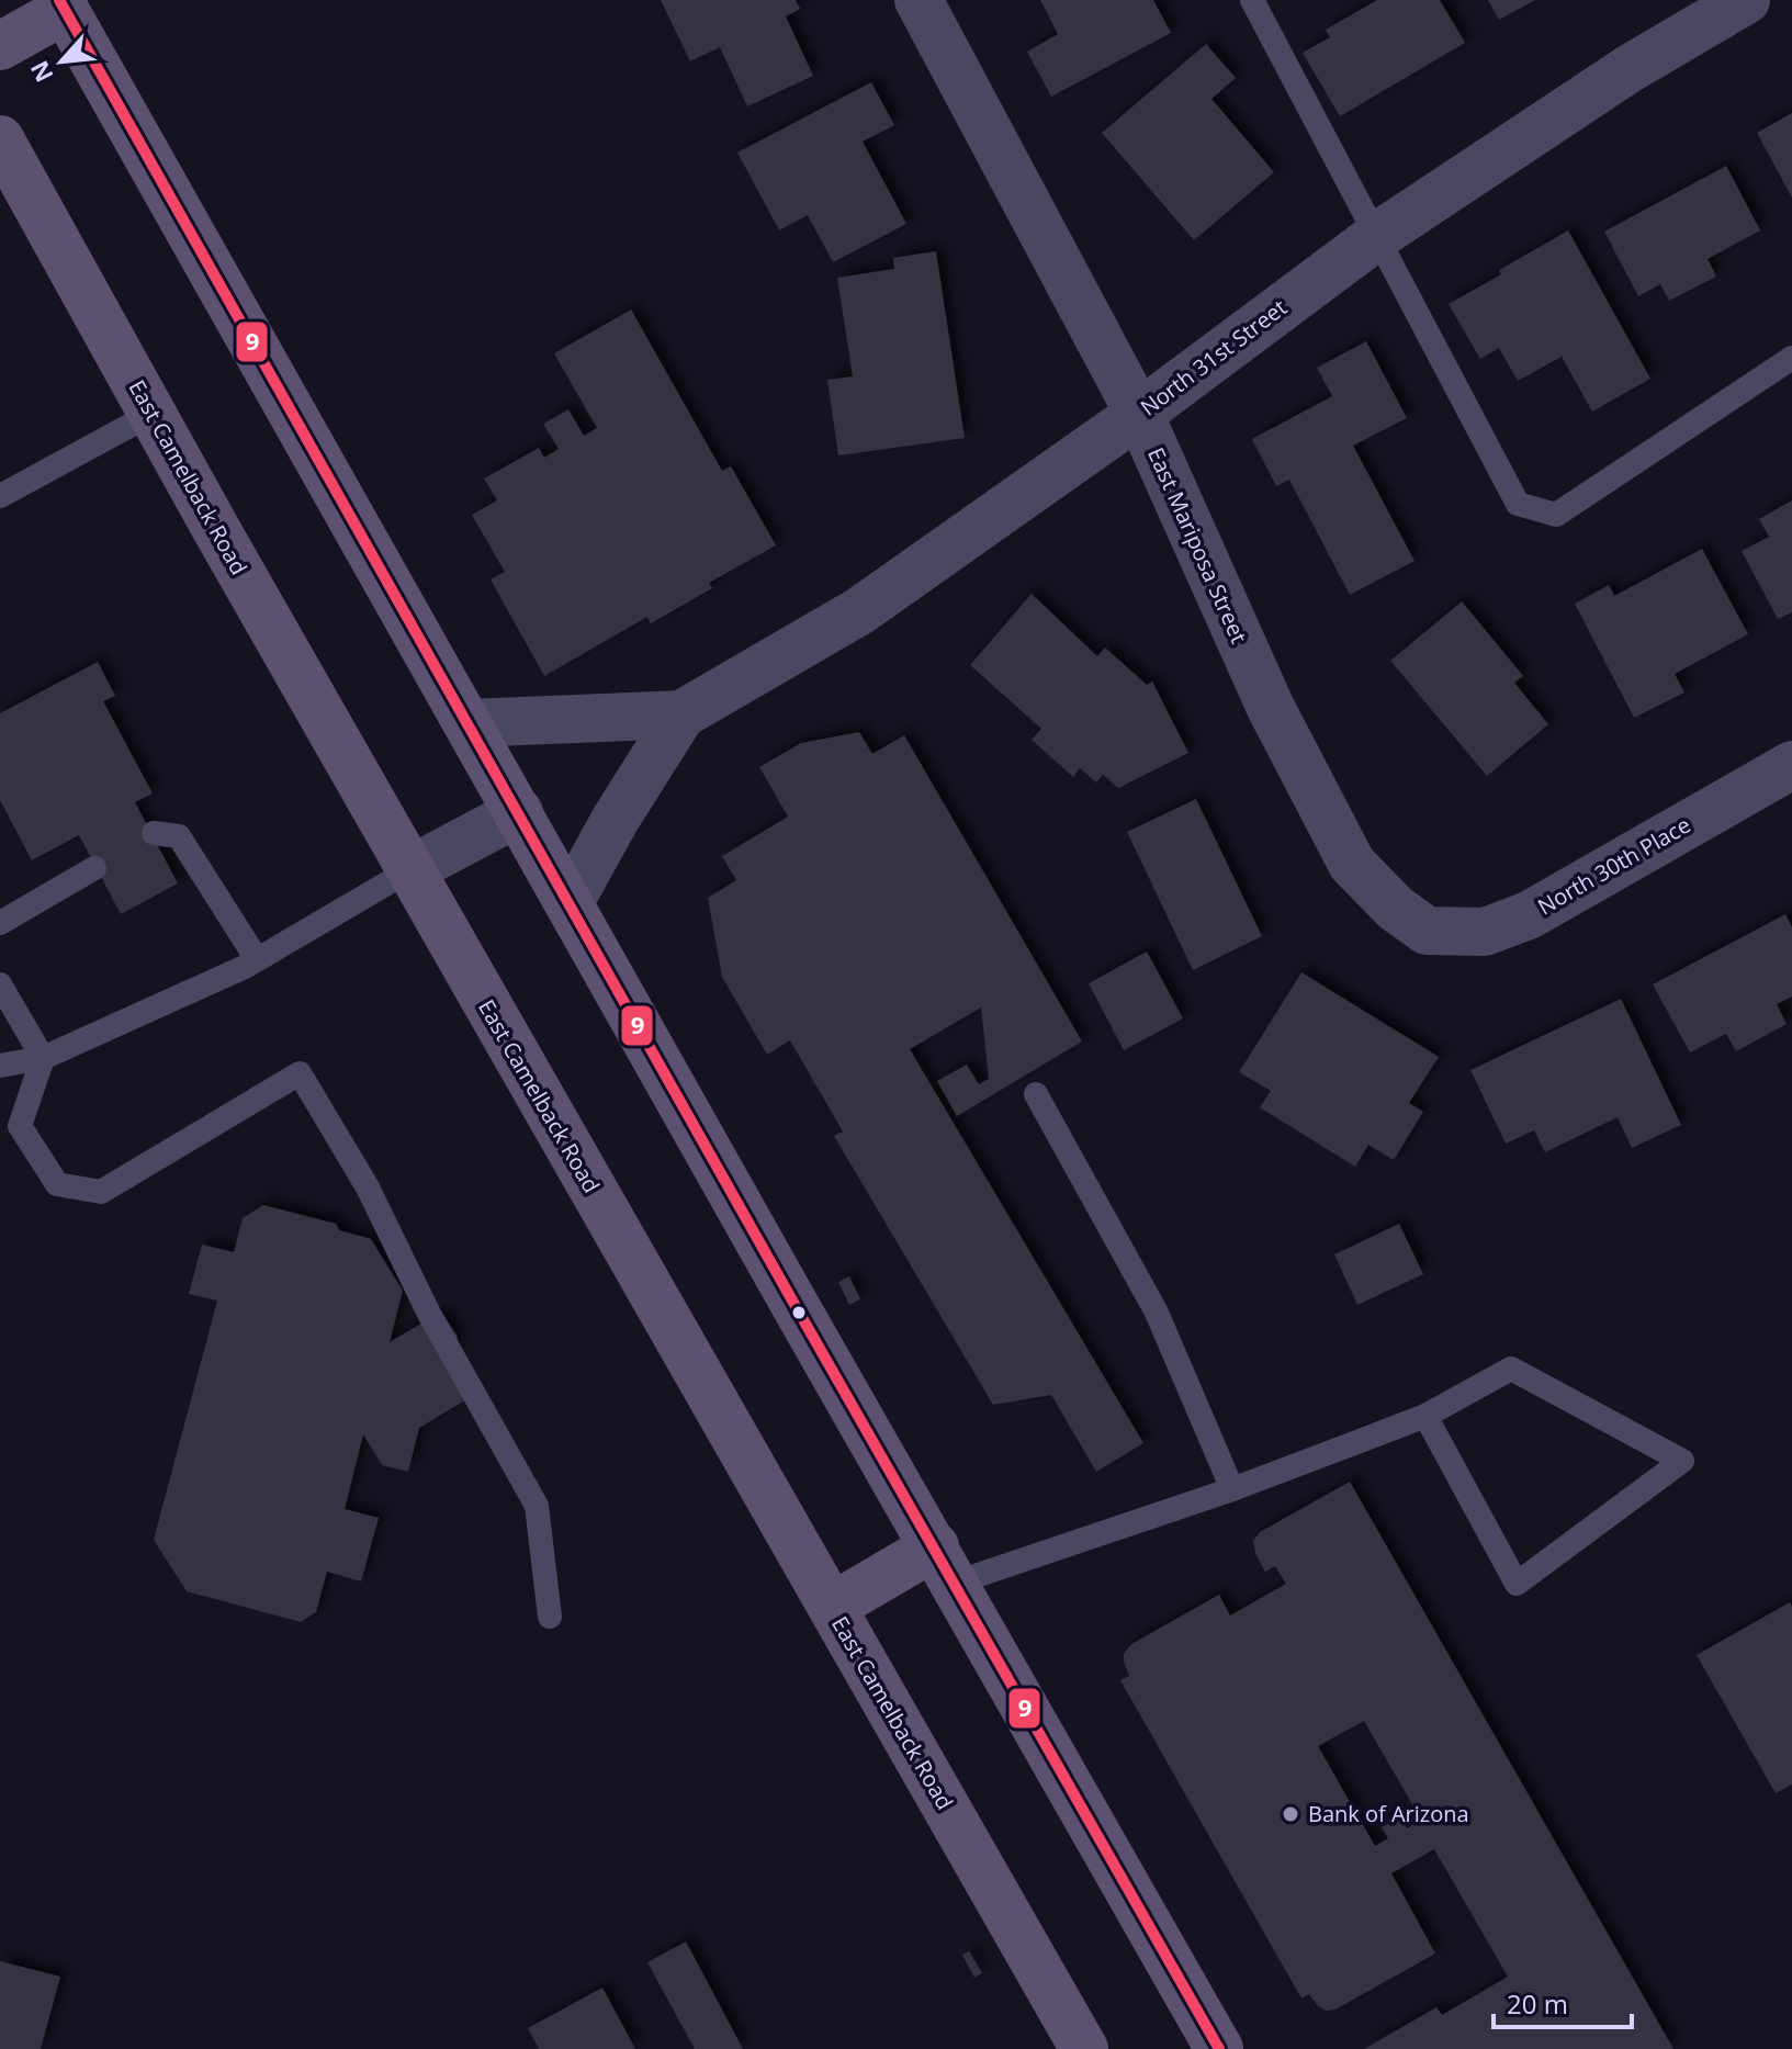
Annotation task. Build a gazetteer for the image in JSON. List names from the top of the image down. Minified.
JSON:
{"streets":{"main road":["East Camelback Road"],"street":["North 31st Street","East Mariposa Street","North 30th Place"]},"crossings":[["North 31st Street","East Mariposa Street"],["East Mariposa Street","North 30th Place"]],"places":["Bank of Arizona"],"lines":["transit line 9"],"scale_bar":"20 m","north":"bottom left"}
